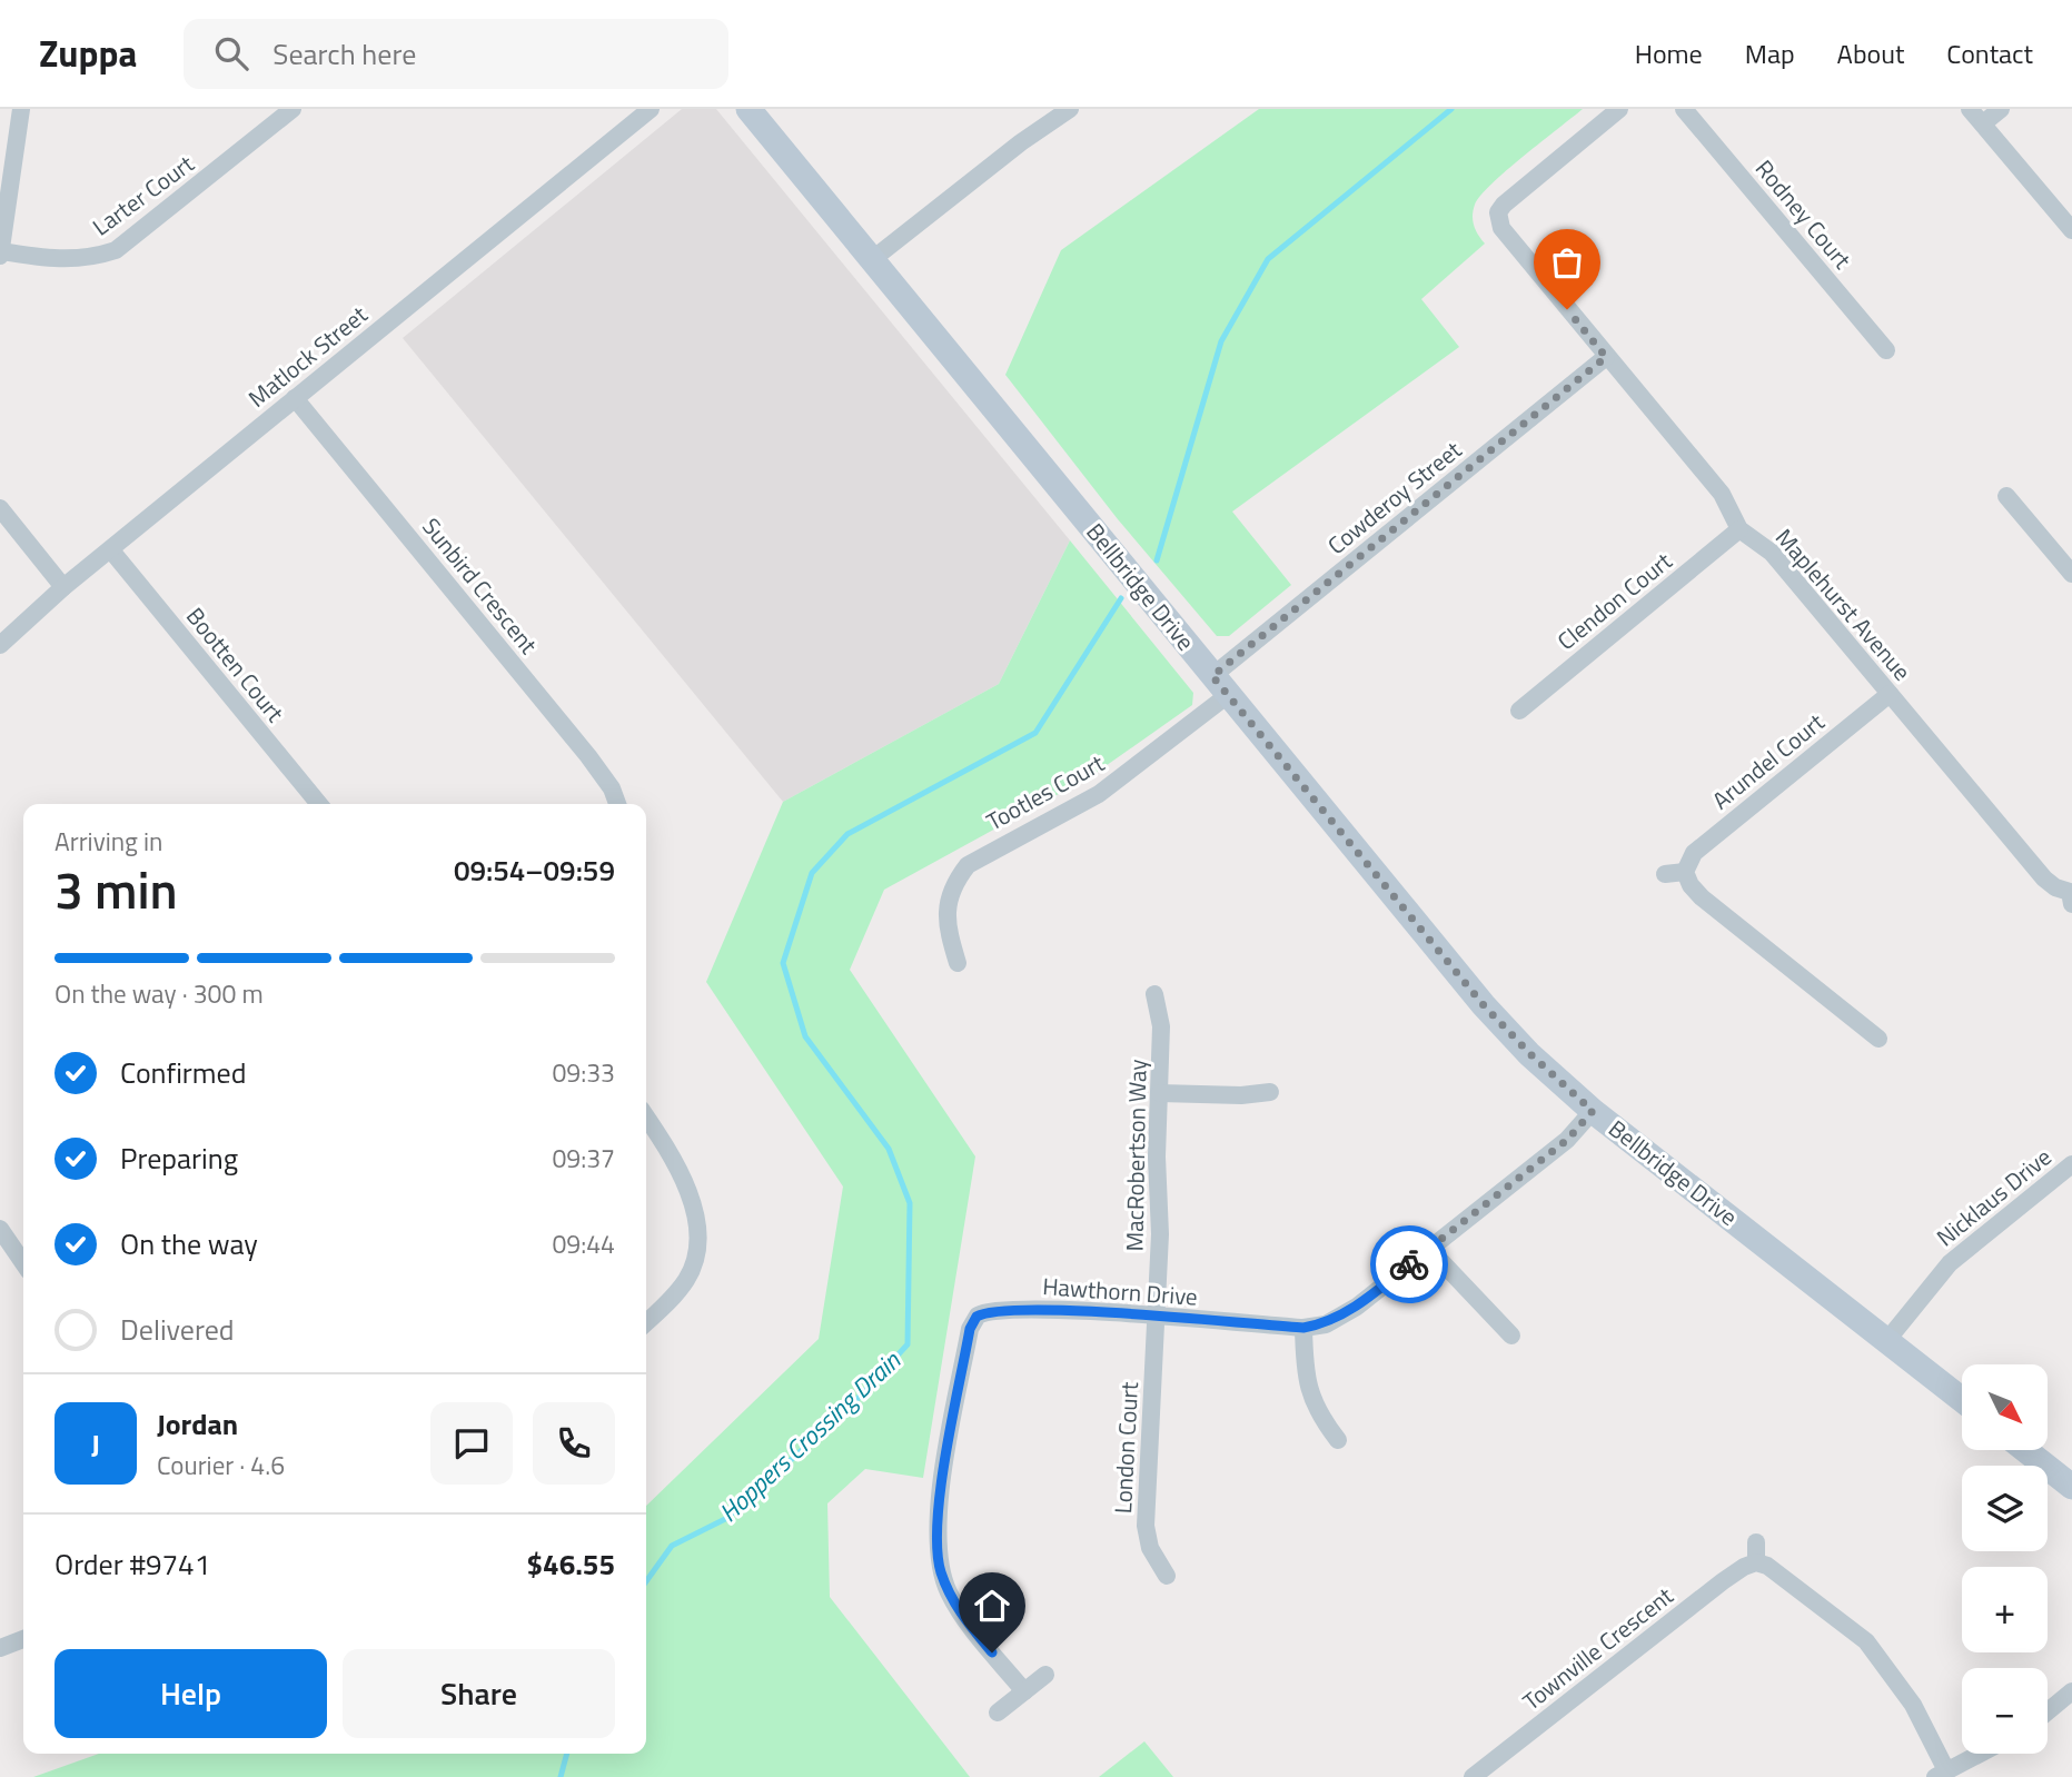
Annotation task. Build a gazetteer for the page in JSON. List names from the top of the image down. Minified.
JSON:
{"streets":{"street":["Larter Court","Rodney Court","Matlock Street","Cowderoy Street","Sunbird Crescent","Bellbridge Drive","Clendon Court","Maplehurst Avenue","Bootten Court","Arundel Court","Tootles Court","MacRobertson Way","Nicklaus Drive","Hawthorn Drive","London Court","Townville Crescent"]},"crossings":[["Matlock Street","Sunbird Crescent"],["Matlock Street","Bootten Court"],["Cowderoy Street","Bellbridge Drive"],["Cowderoy Street","Maplehurst Avenue"],["Cowderoy Street","Tootles Court"],["Bellbridge Drive","Tootles Court"],["Bellbridge Drive","Nicklaus Drive"],["Bellbridge Drive","Hawthorn Drive"],["Clendon Court","Maplehurst Avenue"],["Maplehurst Avenue","Arundel Court"],["MacRobertson Way","Hawthorn Drive"],["MacRobertson Way","London Court"],["Hawthorn Drive","London Court"]],"water":["Hoppers Crossing Drain"],"north":"bottom right","page":{"header":"Zuppa","search":"Search here","nav":["Home","Map","About","Contact"],"heading":["3 min","Arriving in","09:54–09:59"],"panel":["Jordan","Courier · 4.6","Order #9741","$46.55"],"bar":"On the way · 300 m","list":[["Confirmed","09:33"],["Preparing","09:37"],["On the way","09:44"],"Delivered"],"map_buttons":["+","−"],"round":"J","buttons":["Help","Share"]}}
